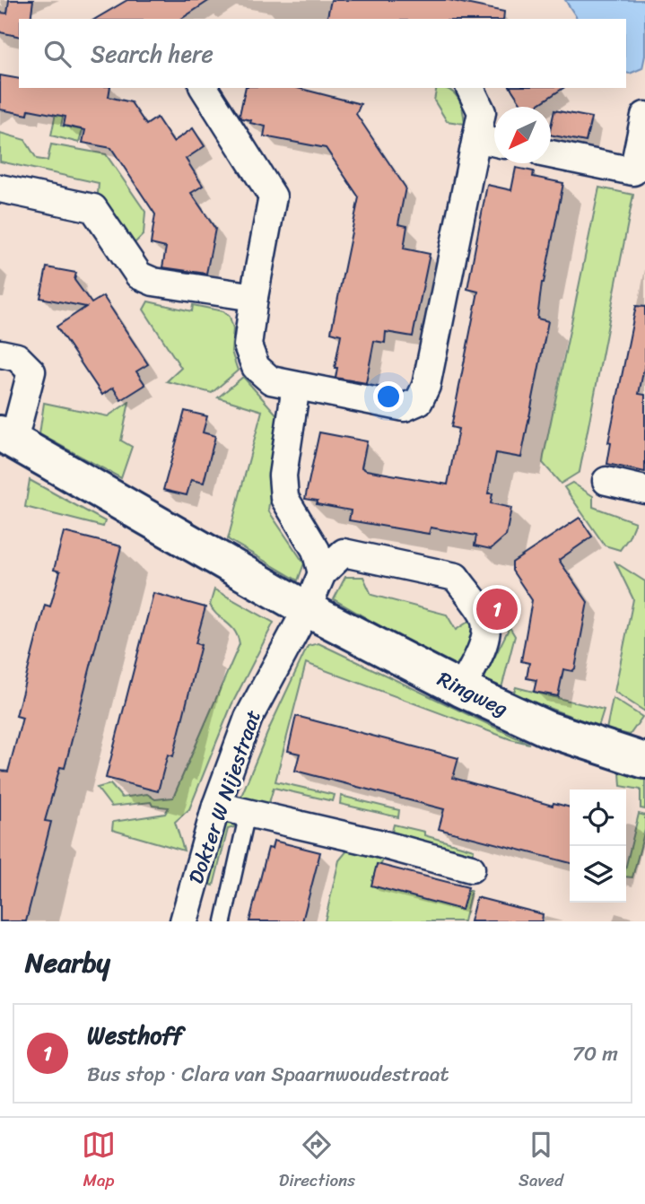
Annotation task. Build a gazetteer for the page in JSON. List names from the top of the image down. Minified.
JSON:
{"streets":{"street":["Ringweg","Dokter W Nijestraat"]},"crossings":[["Ringweg","Dokter W Nijestraat"]],"north":"bottom left","page":{"search":"Search here","pins":"1","heading":"Nearby","list":[{"mark":"1","name":"Westhoff","note":"Bus stop · Clara van Spaarnwoudestraat","value":"70 m"}],"nav":["Map","Directions","Saved"]}}
